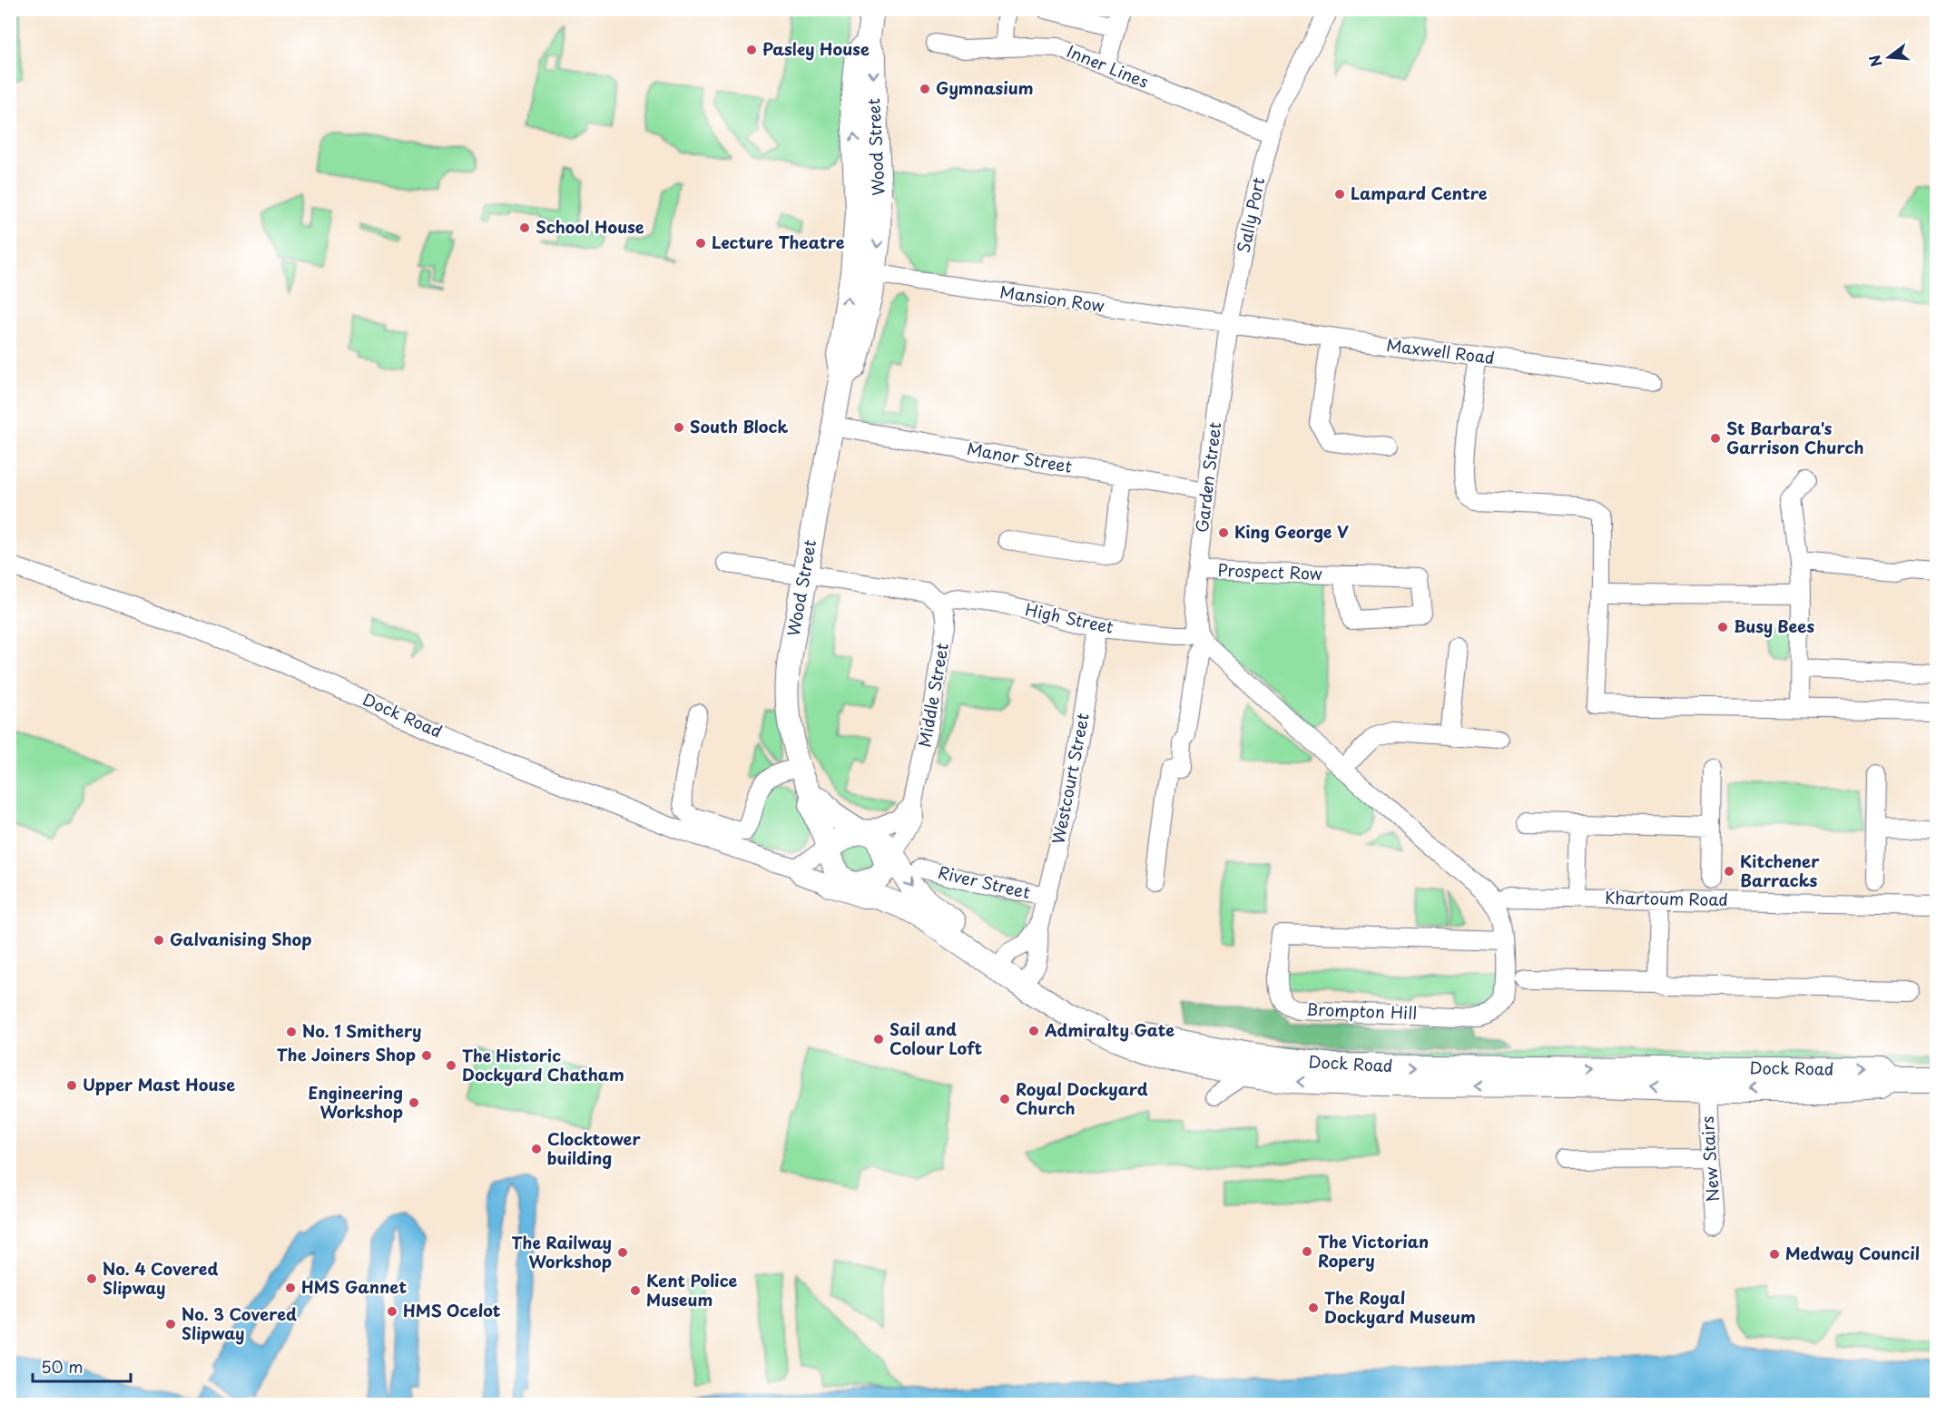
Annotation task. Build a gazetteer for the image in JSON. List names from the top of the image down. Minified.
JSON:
{"streets":{"main road":["Wood Street","Dock Road"],"street":["Inner Lines","Sally Port","Mansion Row","Maxwell Road","Manor Street","Garden Street","Prospect Row","High Street","Middle Street","Westcourt Street","River Street","Khartoum Road","Brompton Hill","New Stairs"]},"crossings":[["Inner Lines","Sally Port"],["Wood Street","Mansion Row"],["Wood Street","Manor Street"],["Wood Street","Middle Street"],["Wood Street","Dock Road"],["Sally Port","Mansion Row"],["Sally Port","Maxwell Road"],["Sally Port","Garden Street"],["Mansion Row","Maxwell Road"],["Mansion Row","Garden Street"],["Maxwell Road","Garden Street"],["Manor Street","Garden Street"],["Garden Street","Prospect Row"],["Garden Street","High Street"],["Garden Street","Brompton Hill"],["High Street","Middle Street"],["High Street","Westcourt Street"],["High Street","Brompton Hill"],["Middle Street","Dock Road"],["Dock Road","Westcourt Street"],["Dock Road","New Stairs"],["Westcourt Street","River Street"],["Khartoum Road","Brompton Hill"]],"places":["Pasley House","Gymnasium","Lampard Centre","School House","Lecture Theatre","South Block","St Barbara's Garrison Church","King George V","Busy Bees","Kitchener Barracks","Galvanising Shop","Admiralty Gate","No. 1 Smithery","Sail and Colour Loft","The Joiners Shop","The Historic Dockyard Chatham","Upper Mast House","Royal Dockyard Church","Engineering Workshop","Clocktower building","The Victorian Ropery","The Railway Workshop","Medway Council","No. 4 Covered Slipway","HMS Gannet","Kent Police Museum","The Royal Dockyard Museum","HMS Ocelot","No. 3 Covered Slipway"],"scale_bar":"50 m","north":"left"}
